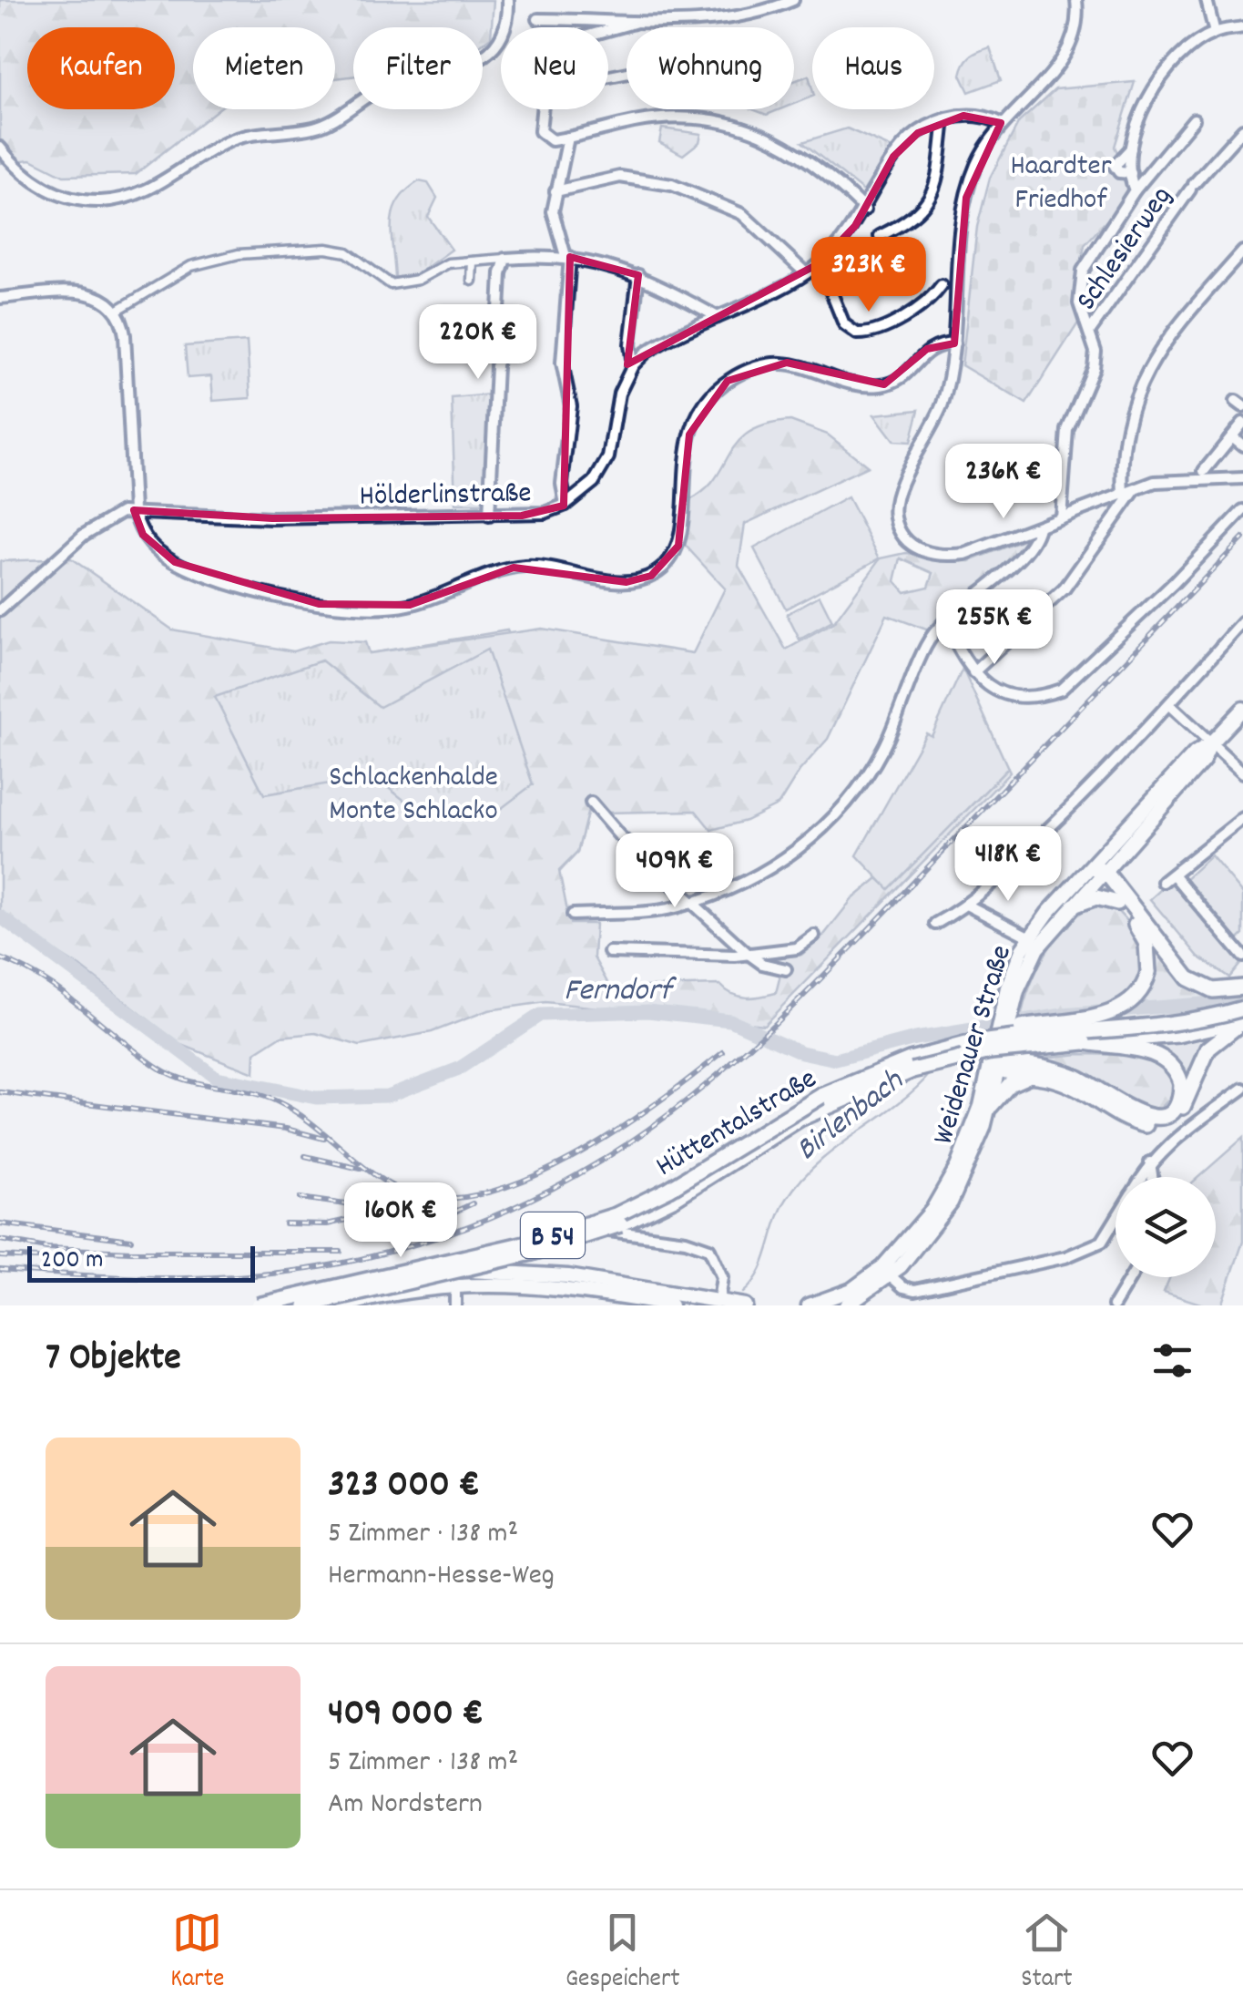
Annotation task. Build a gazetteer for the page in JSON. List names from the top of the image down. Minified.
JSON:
{"streets":{"highway":["Hüttentalstraße","B 54"],"main road":["Weidenauer Straße"],"street":["Schlesierweg","Hölderlinstraße"]},"water":["Ferndorf","Birlenbach"],"parks":["Haardter Friedhof","Schlackenhalde Monte Schlacko"],"scale_bar":"200 m","page":{"chip":["Kaufen","Mieten","Filter","Neu","Wohnung","Haus"],"price":["323K €","220K €","236K €","255K €","418K €","409K €","160K €"],"scale":"200 m","heading":"7 Objekte","list":[{"name":"323 000 €","note":"5 Zimmer · 138 m² · Hermann-Hesse-Weg"},{"name":"409 000 €","note":"5 Zimmer · 138 m² · Am Nordstern"}],"tabs":["Karte","Gespeichert","Start"]}}
